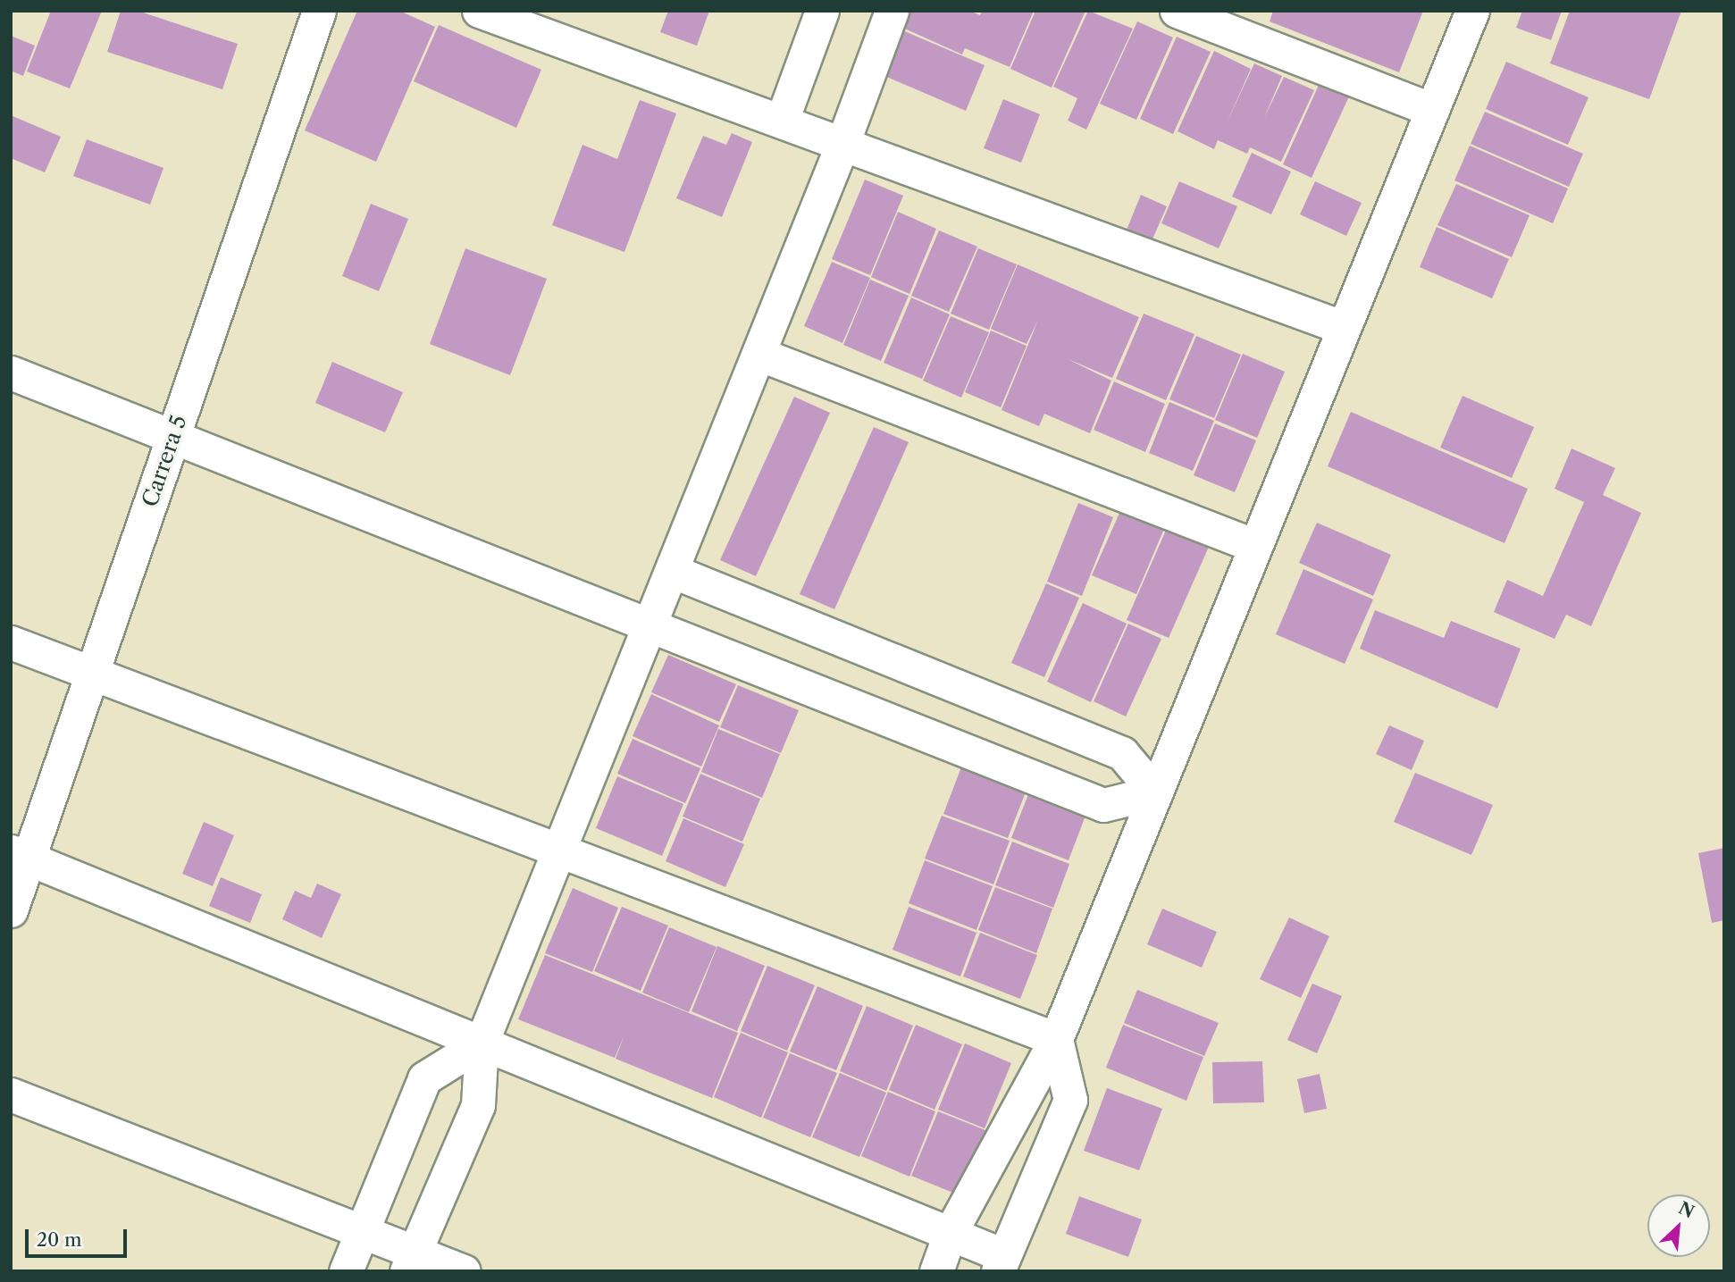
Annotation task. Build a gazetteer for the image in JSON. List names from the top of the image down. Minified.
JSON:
{"streets":{"street":["Carrera 5"]},"scale_bar":"20 m","north":"top right"}
